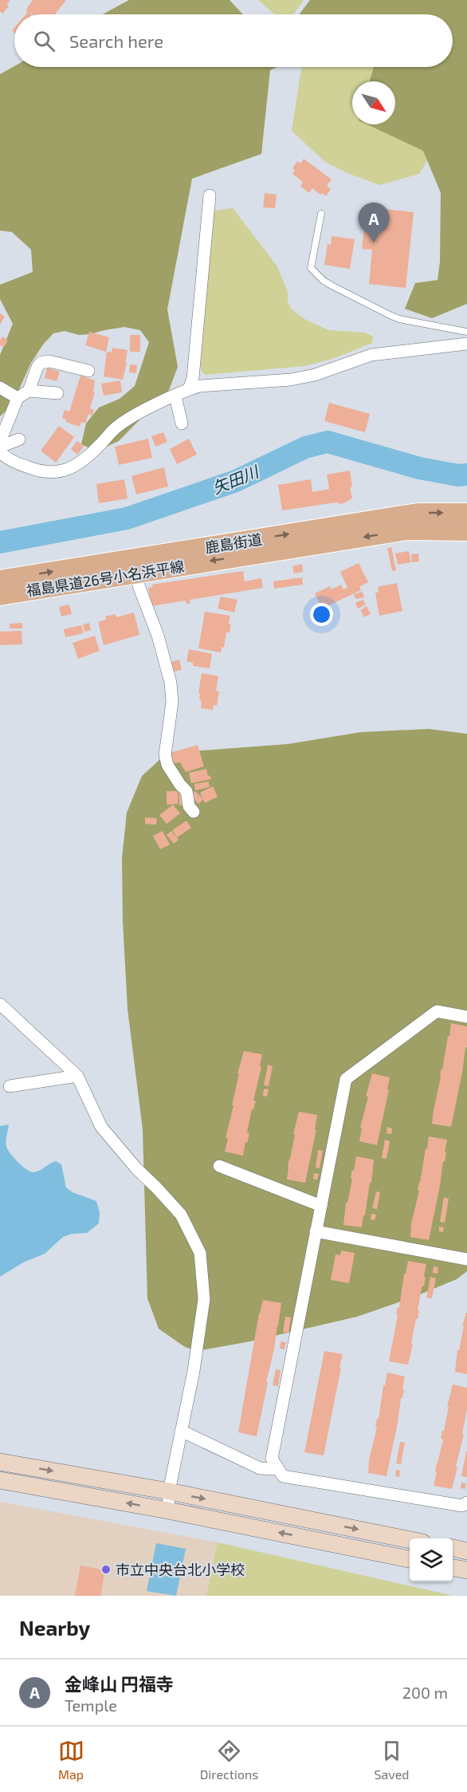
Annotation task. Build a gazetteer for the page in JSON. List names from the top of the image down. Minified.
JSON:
{"streets":{"main road":["鹿島街道","福島県道26号小名浜平線"]},"one_way":["鹿島街道","福島県道26号小名浜平線"],"water":["矢田川"],"places":["市立中央台北小学校"],"north":"bottom right","page":{"search":"Search here","pins":"A","heading":"Nearby","list":[{"mark":"A","name":"金峰山 円福寺","note":"Temple","value":"200 m"}],"nav":["Map","Directions","Saved"]}}
